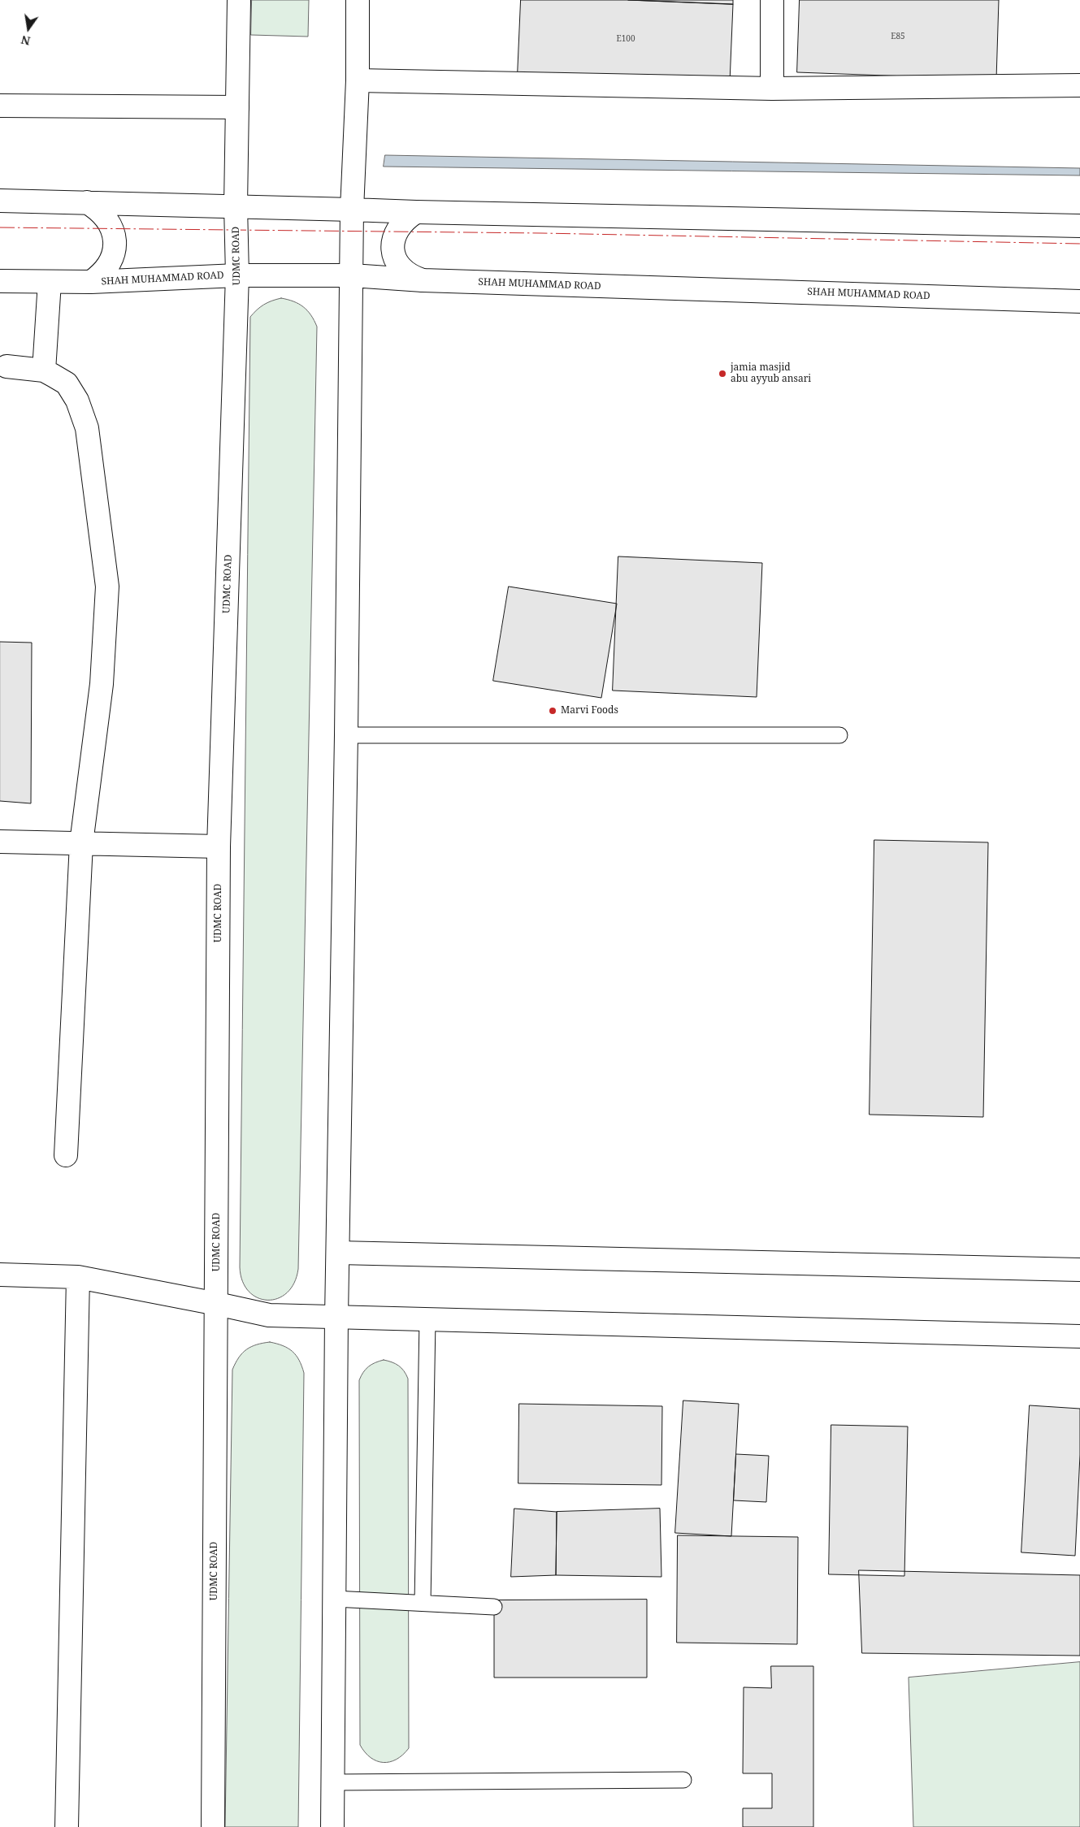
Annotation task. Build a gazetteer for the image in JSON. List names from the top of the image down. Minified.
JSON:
{"streets":{"street":["UDMC ROAD","SHAH MUHAMMAD ROAD"]},"crossings":[["UDMC ROAD","SHAH MUHAMMAD ROAD"]],"places":["jamia masjid abu ayyub ansari","Marvi Foods"],"house_numbers":["E85","E100"],"north":"bottom"}
